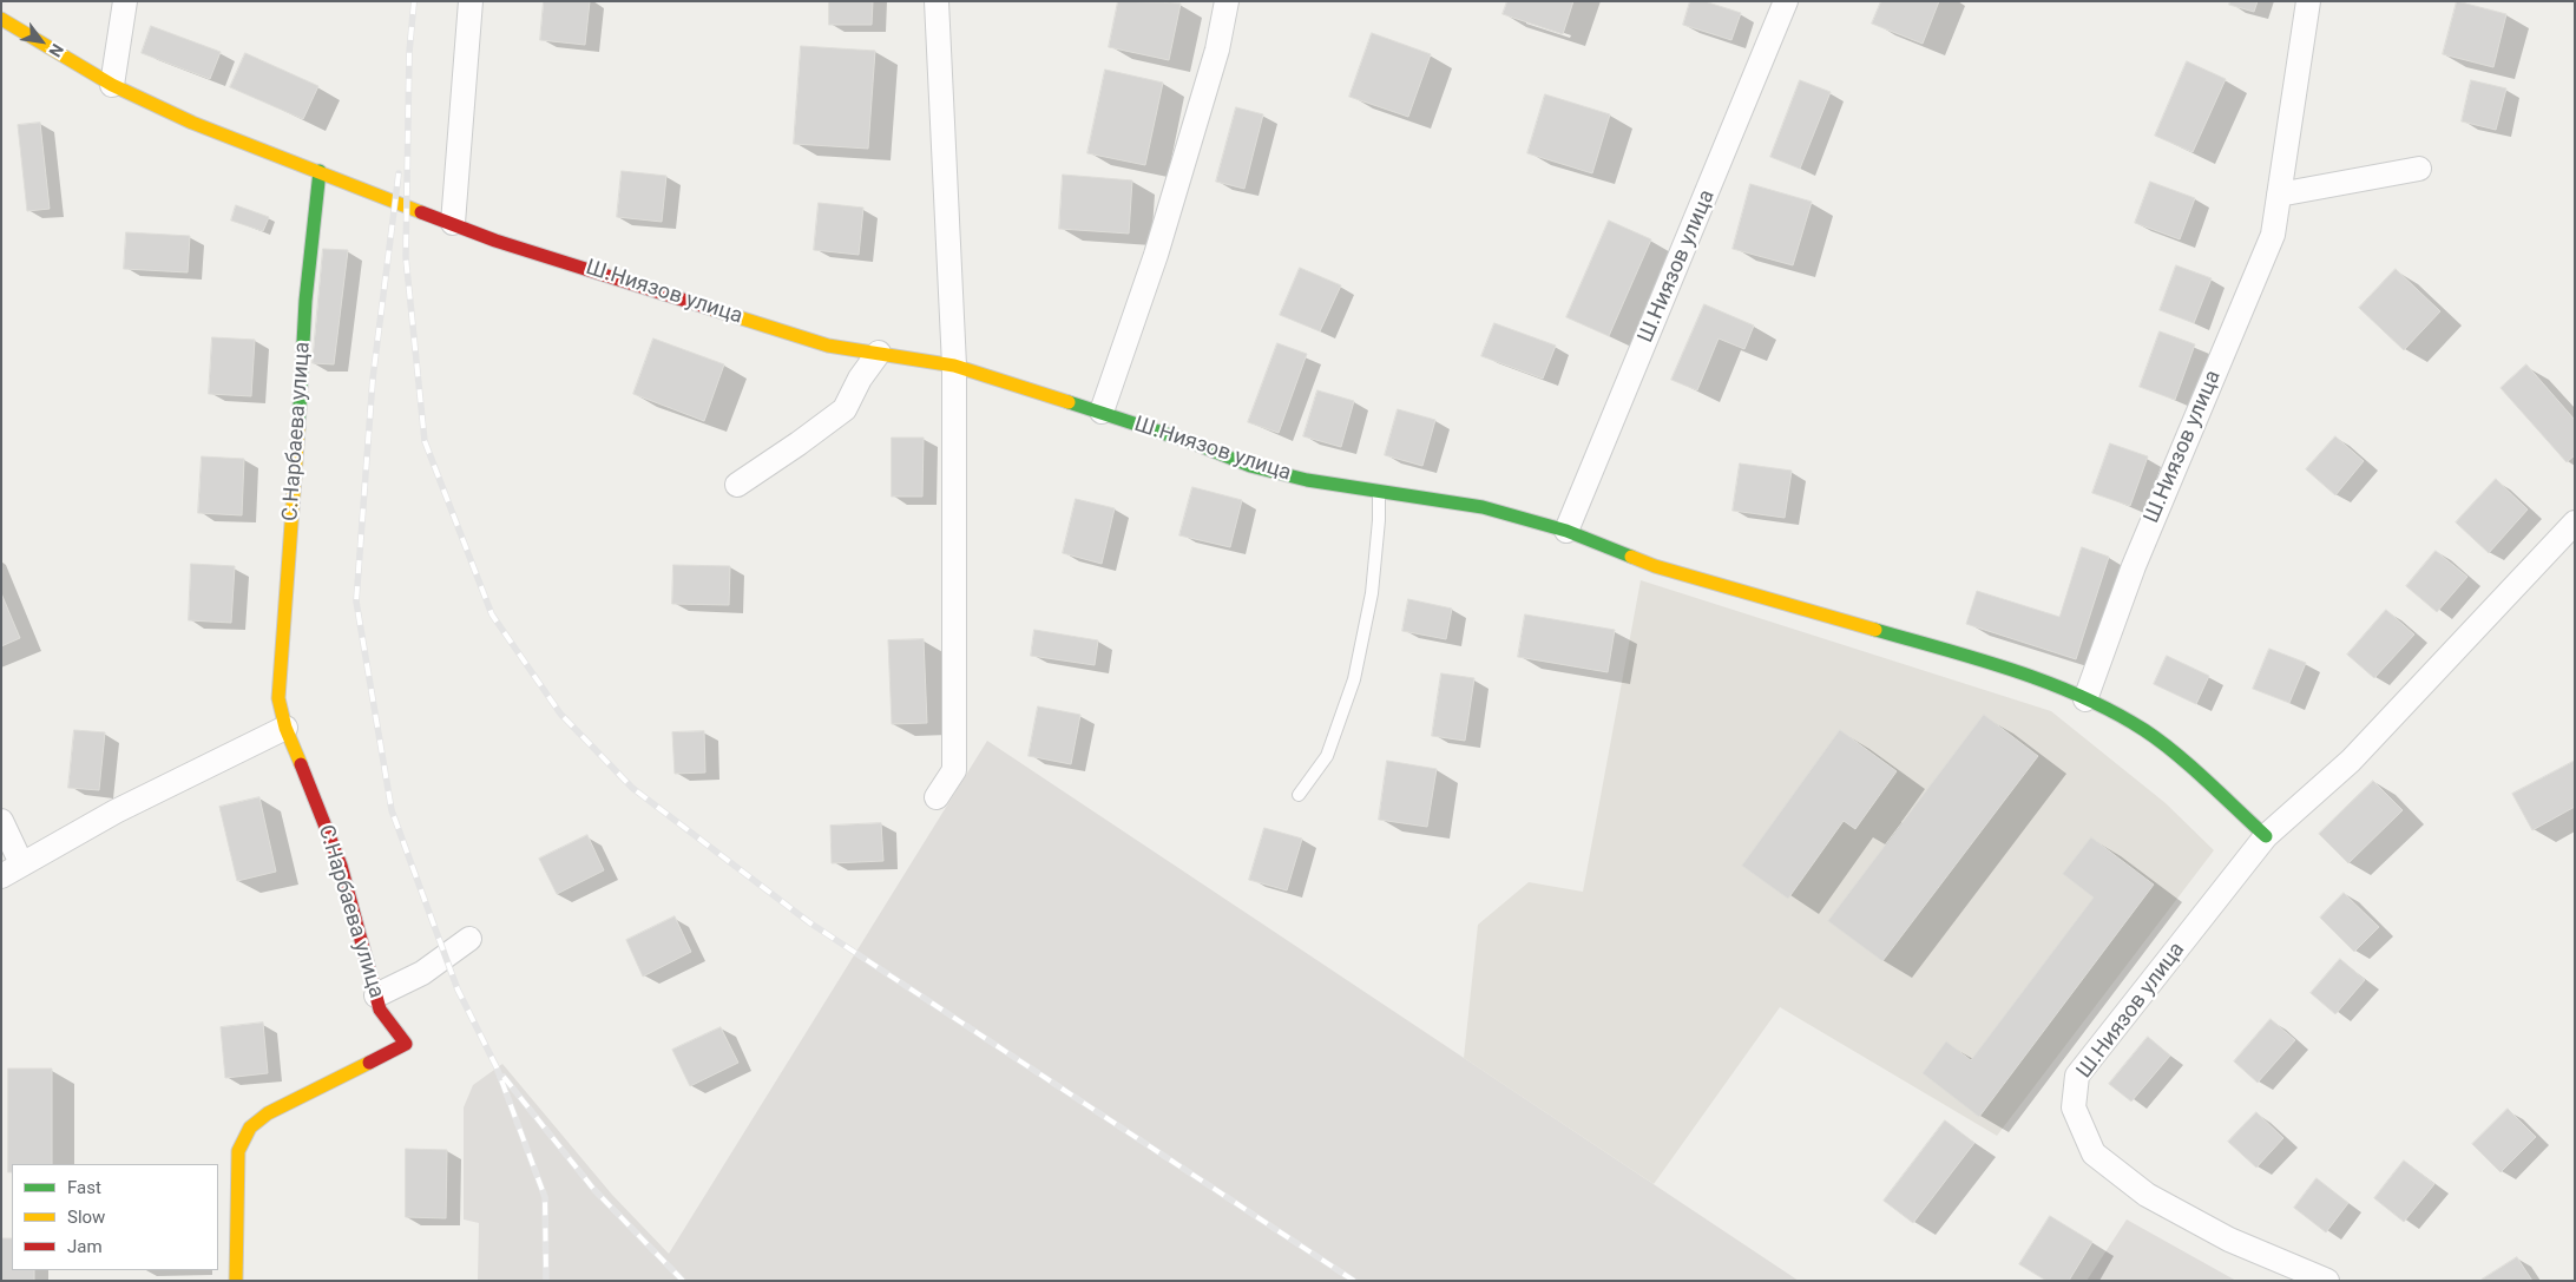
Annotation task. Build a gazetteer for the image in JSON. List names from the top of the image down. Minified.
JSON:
{"streets":{"street":["Ш.Ниязов улица","С.Нарбаева улица"]},"crossings":[["Ш.Ниязов улица","С.Нарбаева улица"]],"legend":["Fast","Slow","Jam"],"north":"bottom right"}
